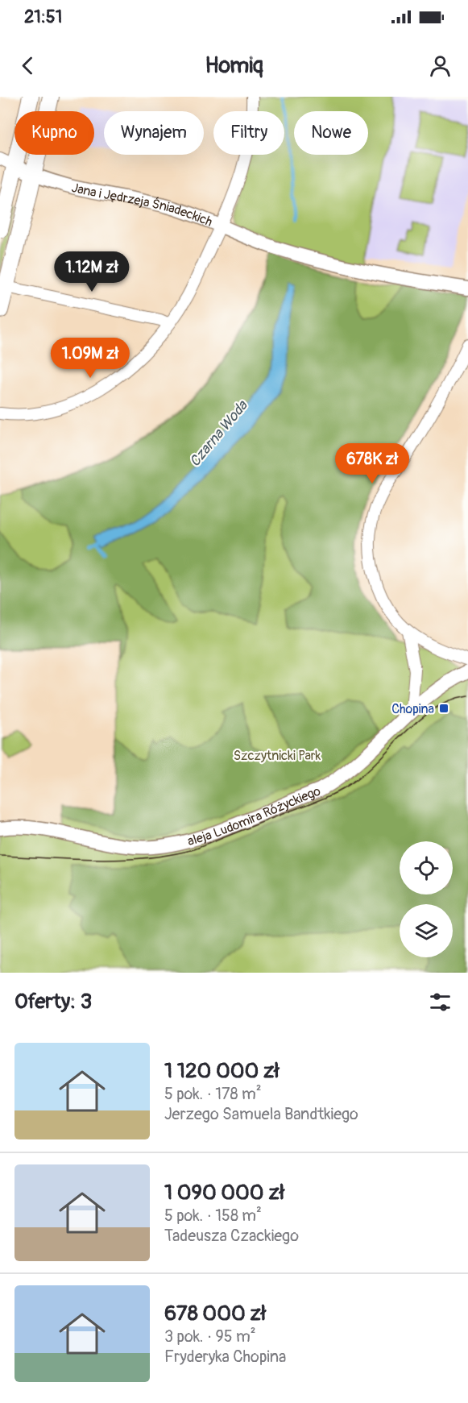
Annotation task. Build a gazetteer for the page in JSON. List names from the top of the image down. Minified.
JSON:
{"streets":{"street":["Jana i Jędrzeja Śniadeckich","aleja Ludomira Różyckiego"]},"water":["Czarna Woda"],"parks":["Szczytnicki Park"],"places":{"transit":["Chopina"]},"page":{"status":"21:51","header":"Homiq","chip":["Kupno","Wynajem","Filtry","Nowe"],"price":["1.12M zł","1.09M zł","678K zł"],"heading":"Oferty: 3","list":[{"name":"1 120 000 zł","note":"5 pok. · 178 m² · Jerzego Samuela Bandtkiego"},{"name":"1 090 000 zł","note":"5 pok. · 158 m² · Tadeusza Czackiego"},{"name":"678 000 zł","note":"3 pok. · 95 m² · Fryderyka Chopina"}]}}
